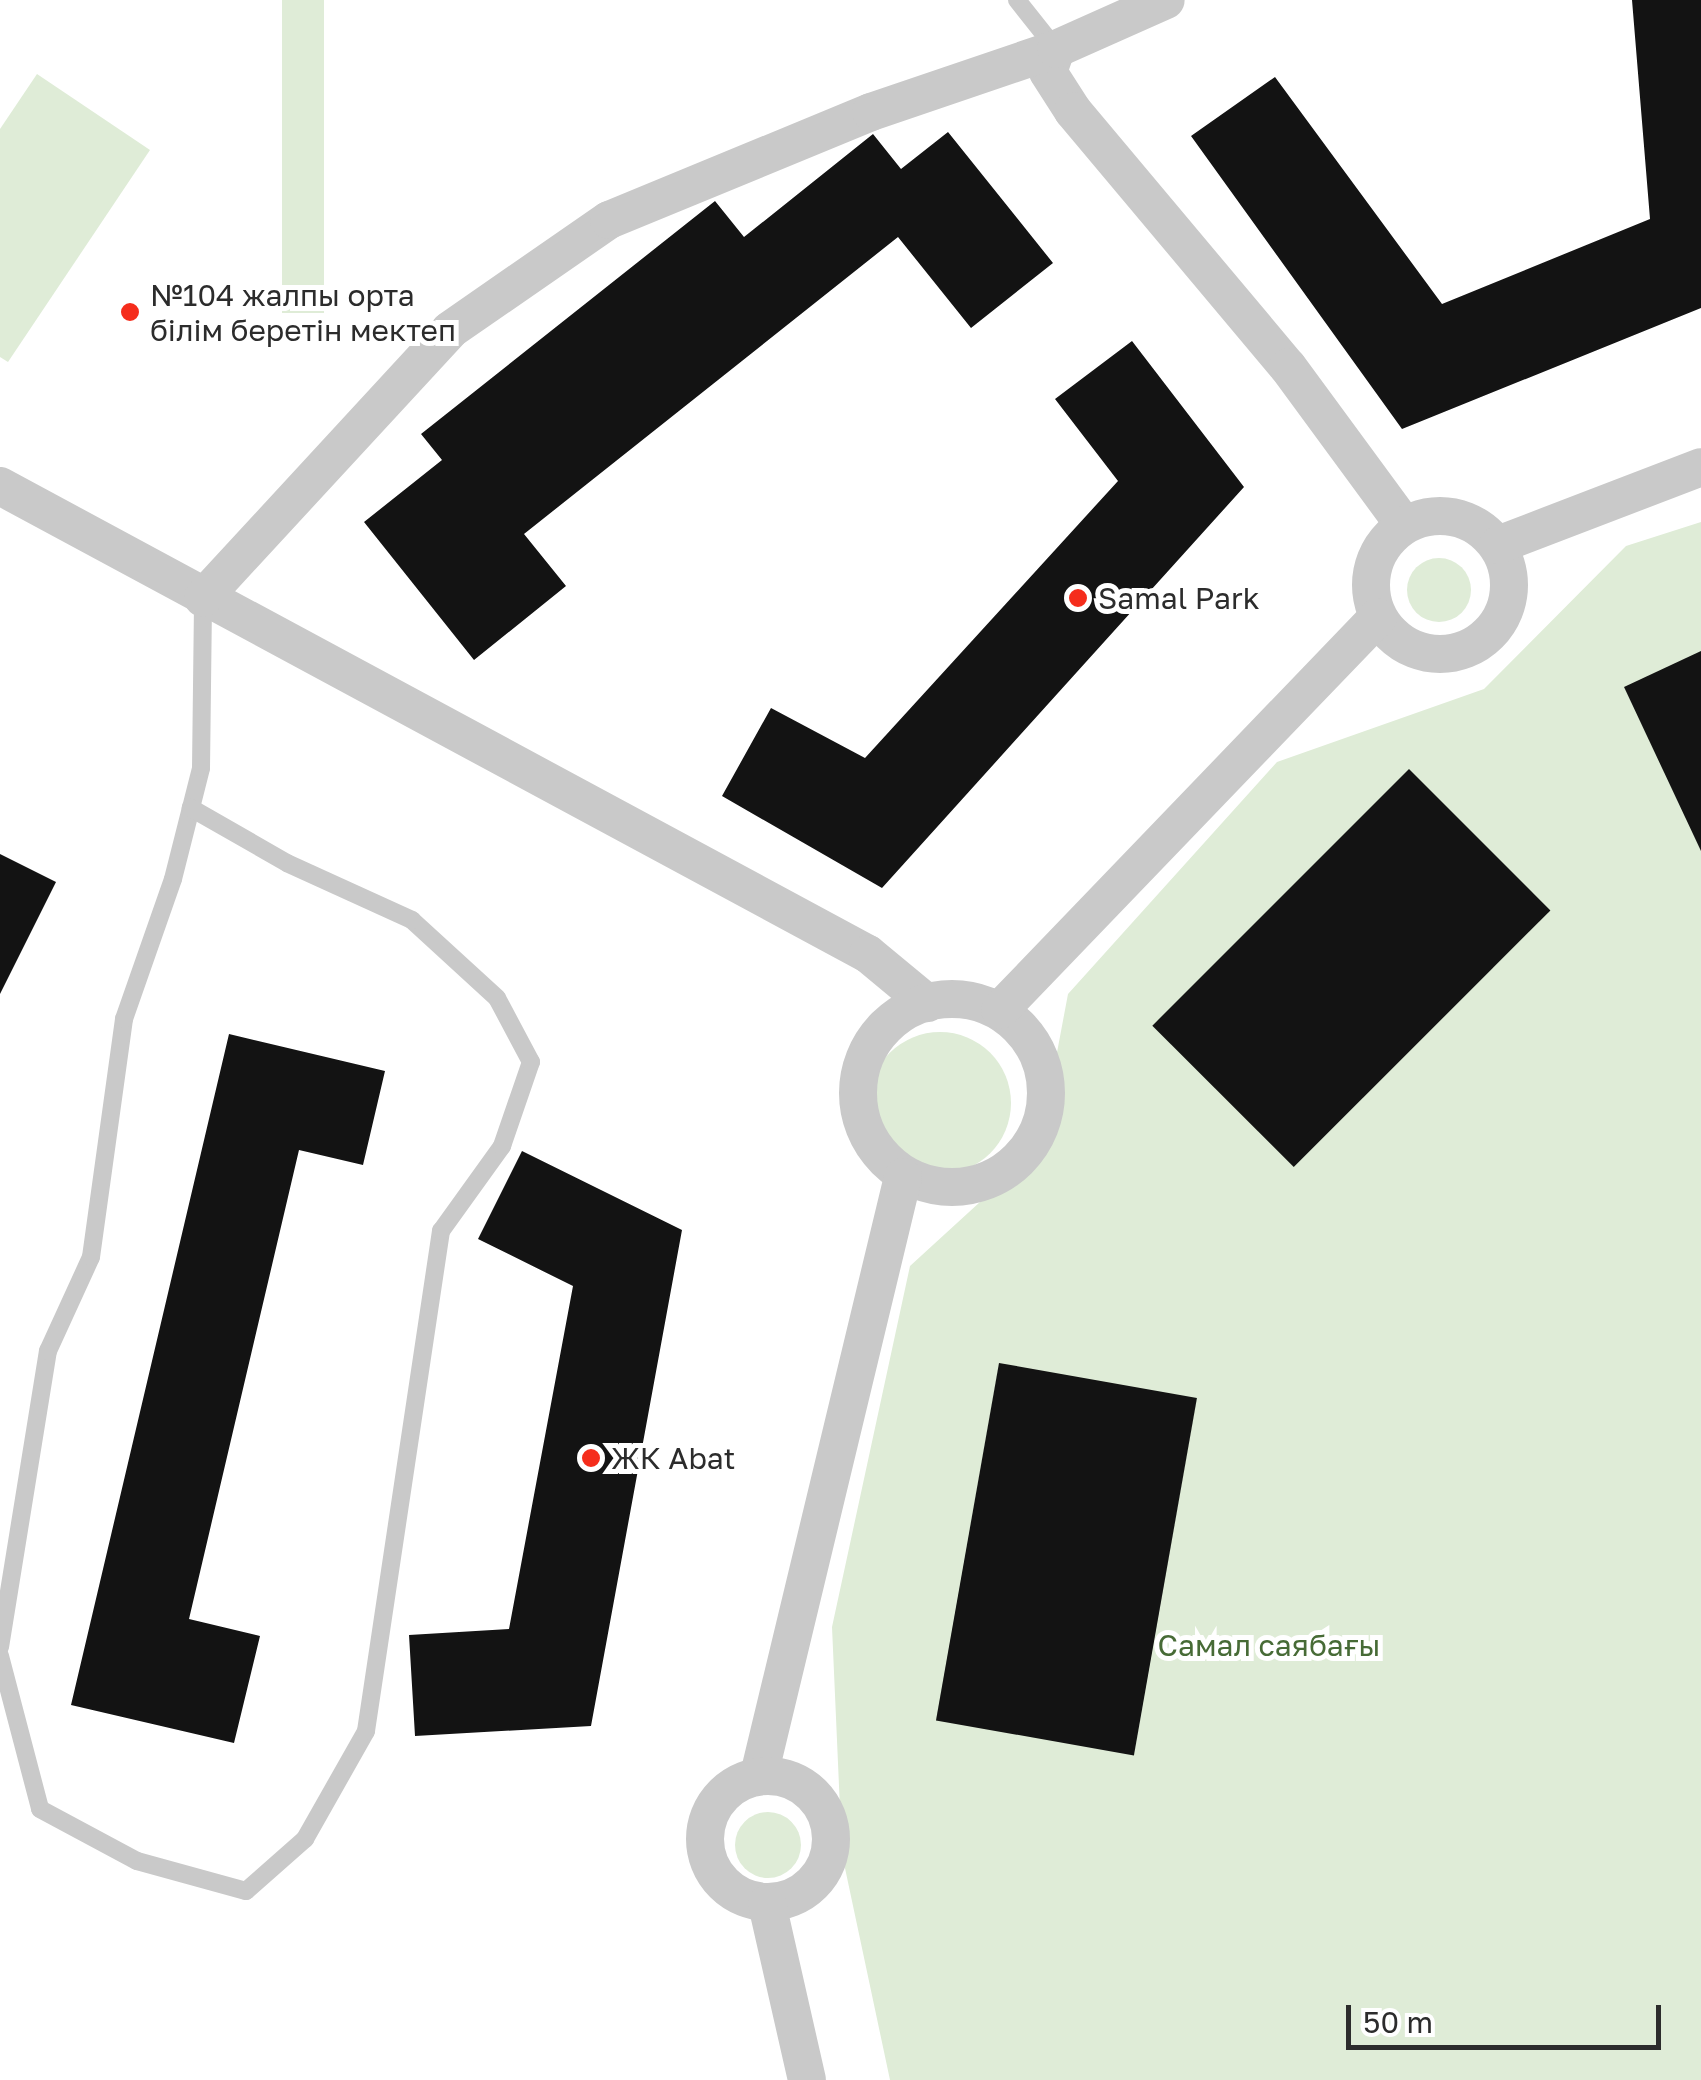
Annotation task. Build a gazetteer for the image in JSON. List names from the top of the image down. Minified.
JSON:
{"parks":["Самал саябағы"],"places":["№104 жалпы орта білім беретін мектеп","Samal Park","ЖК Abat"],"scale_bar":"50 m"}
